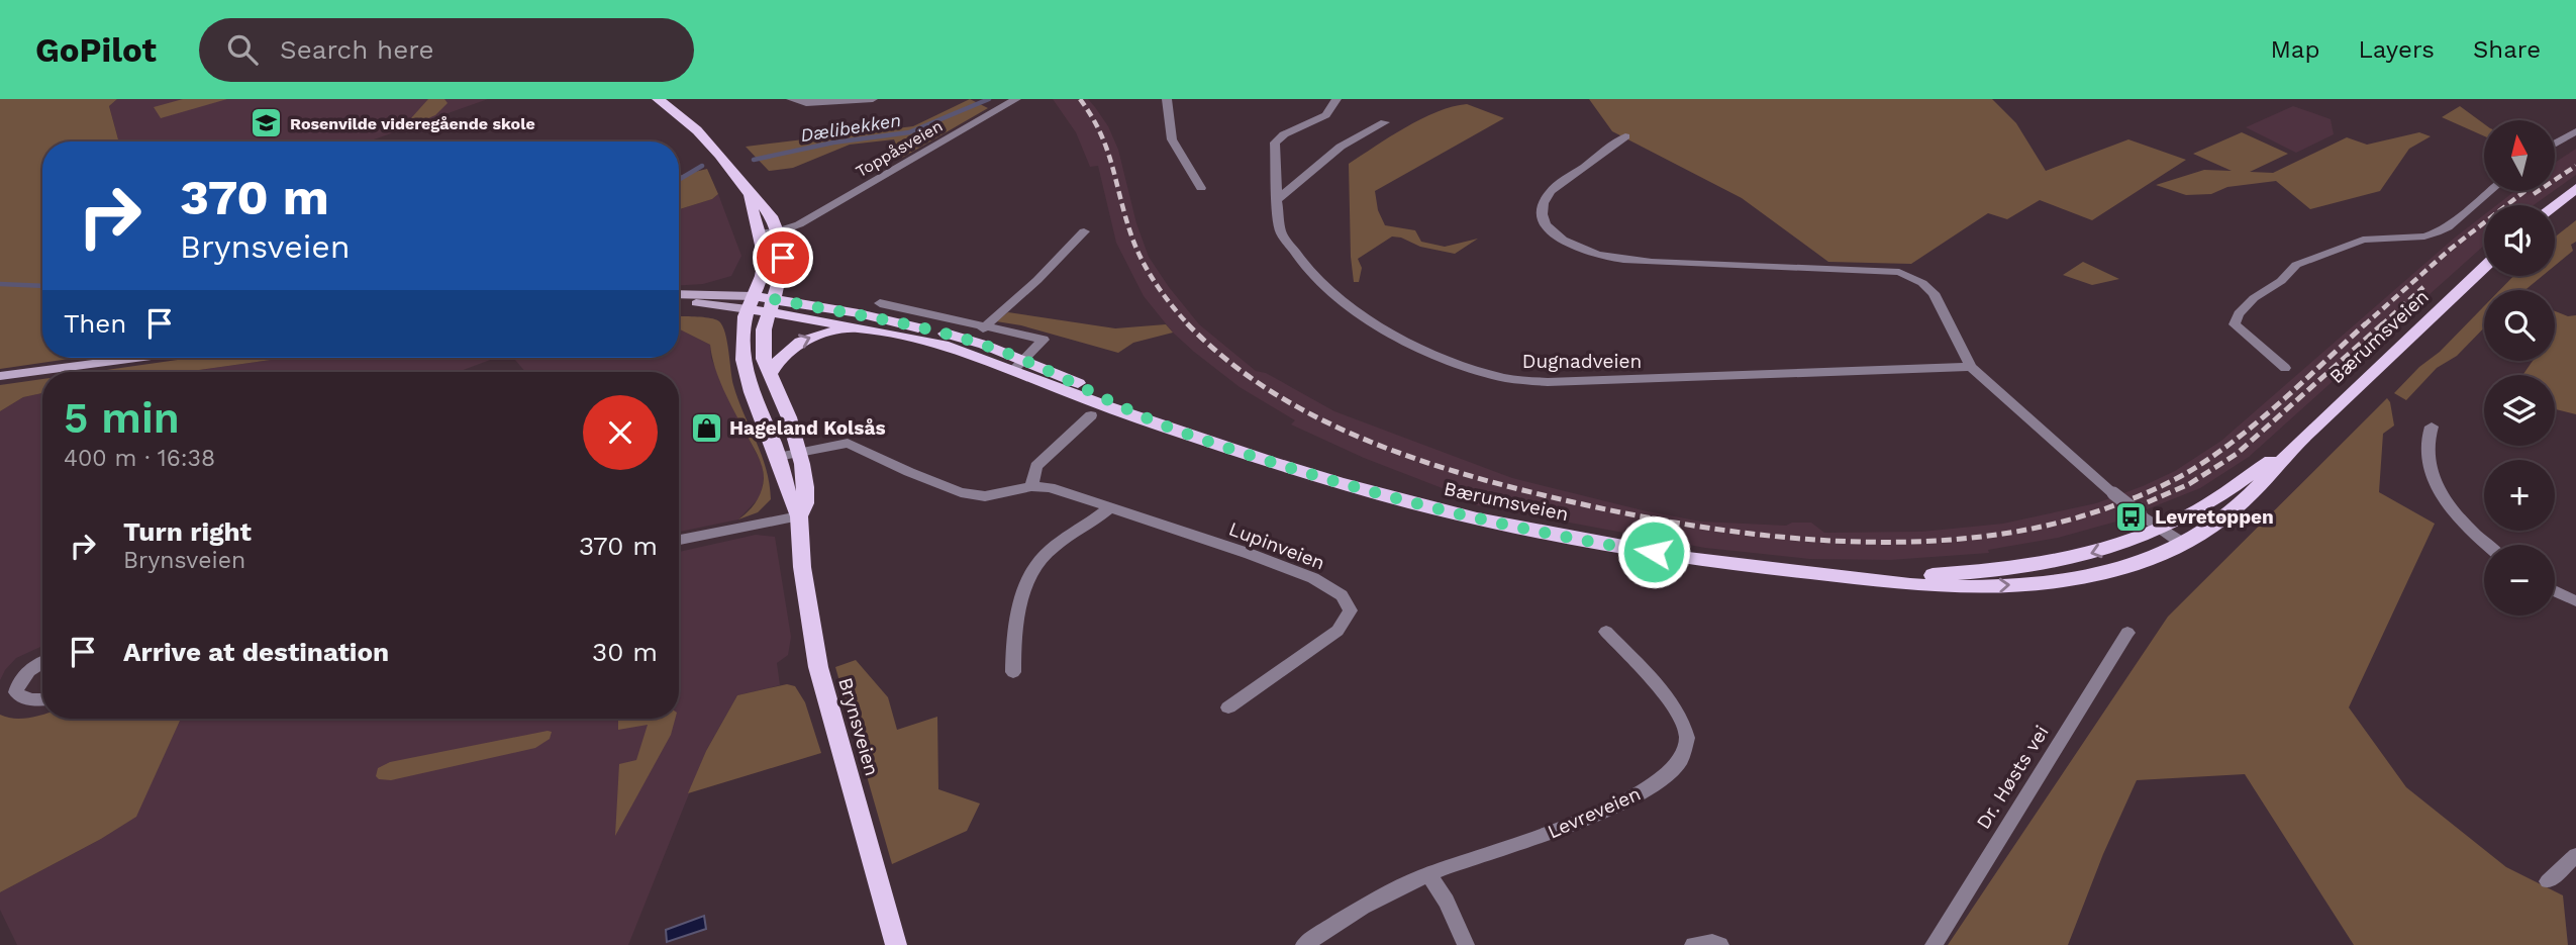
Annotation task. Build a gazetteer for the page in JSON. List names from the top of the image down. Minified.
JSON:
{"streets":{"main road":["Bærumsveien","Brynsveien"],"street":["Toppåsveien","Dugnadveien","Lupinveien","Dr. Høsts vei","Levreveien"]},"crossings":[["Toppåsveien","Brynsveien"],["Bærumsveien","Brynsveien"],["Lupinveien","Brynsveien"]],"water":["Dælibekken"],"places":{"school or university":["Rosenvilde videregående skole"],"shop":["Hageland Kolsås"],"bus stop":["Levretoppen"]},"north":"top","page":{"header":"GoPilot","search":"Search here","nav":["Map","Layers","Share"],"map_buttons":["+","−"],"turn":["370 m","Brynsveien"],"then":"Then","heading":["5 min","400 m · 16:38"],"list":[{"name":"Turn right","note":"Brynsveien","value":"370 m"},{"name":"Arrive at destination","value":"30 m"}]}}
